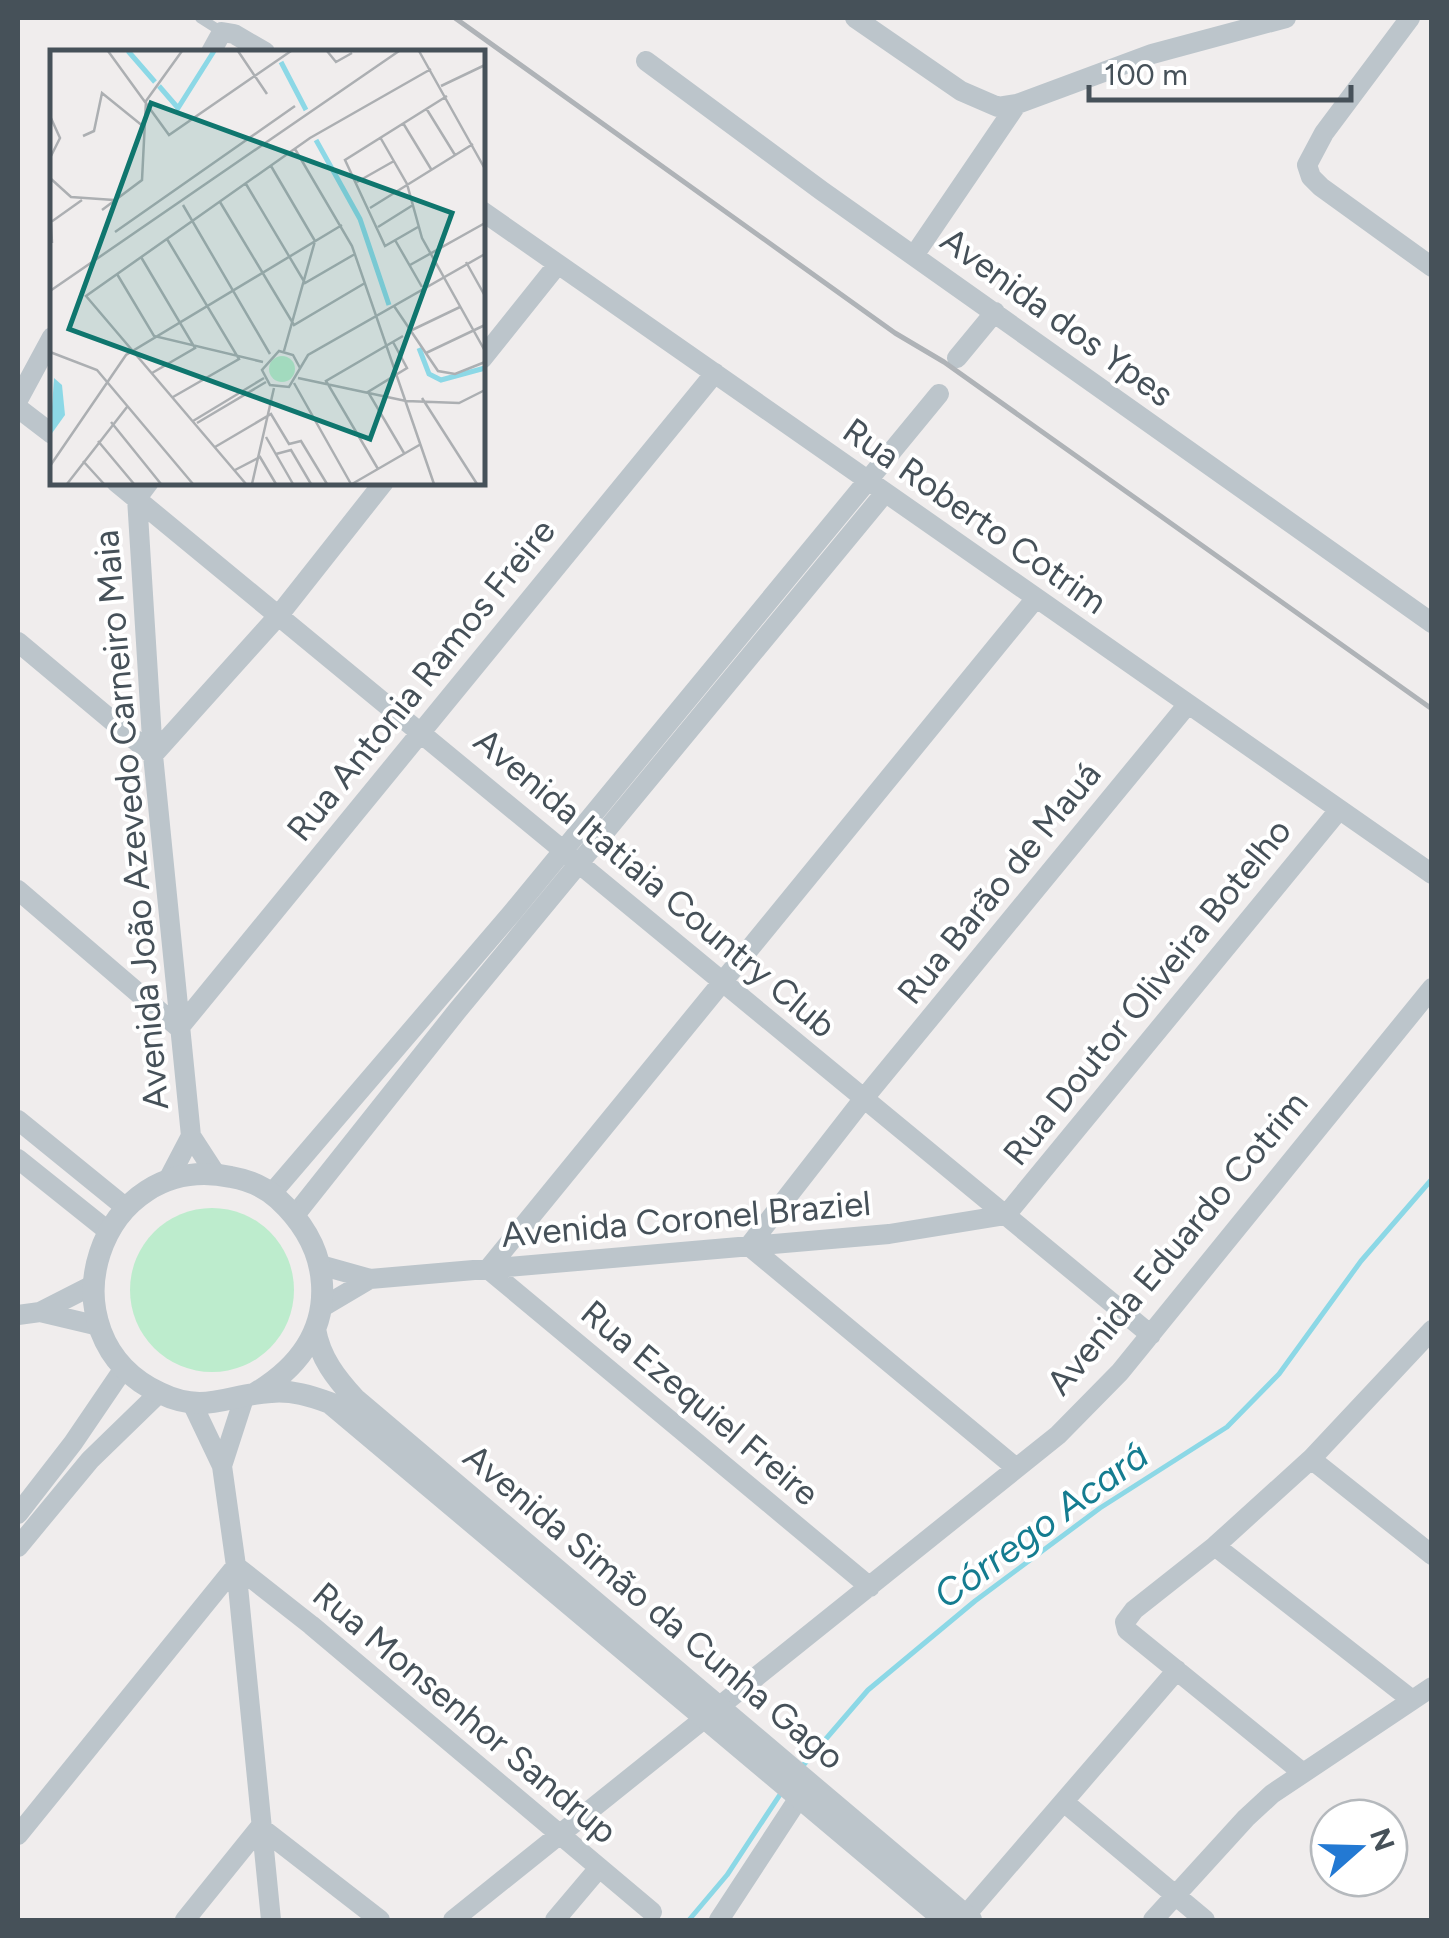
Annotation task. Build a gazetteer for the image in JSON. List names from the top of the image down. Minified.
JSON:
{"streets":{"street":["Avenida dos Ypes","Rua Roberto Cotrim","Rua Antonia Ramos Freire","Avenida João Azevedo Carneiro Maia","Avenida Itatiaia Country Club","Rua Barão de Mauá","Rua Doutor Oliveira Botelho","Avenida Coronel Braziel","Avenida Eduardo Cotrim","Rua Ezequiel Freire","Avenida Simão da Cunha Gago","Rua Monsenhor Sandrup"]},"crossings":[["Rua Roberto Cotrim","Rua Antonia Ramos Freire"],["Rua Roberto Cotrim","Rua Barão de Mauá"],["Rua Roberto Cotrim","Rua Doutor Oliveira Botelho"],["Rua Antonia Ramos Freire","Avenida João Azevedo Carneiro Maia"],["Rua Antonia Ramos Freire","Avenida Itatiaia Country Club"],["Avenida João Azevedo Carneiro Maia","Avenida Itatiaia Country Club"],["Avenida João Azevedo Carneiro Maia","Avenida Coronel Braziel"],["Avenida João Azevedo Carneiro Maia","Avenida Simão da Cunha Gago"],["Avenida Itatiaia Country Club","Rua Barão de Mauá"],["Avenida Itatiaia Country Club","Rua Doutor Oliveira Botelho"],["Avenida Itatiaia Country Club","Avenida Coronel Braziel"],["Avenida Itatiaia Country Club","Avenida Eduardo Cotrim"],["Rua Barão de Mauá","Avenida Coronel Braziel"],["Rua Doutor Oliveira Botelho","Avenida Coronel Braziel"],["Avenida Coronel Braziel","Rua Ezequiel Freire"],["Avenida Coronel Braziel","Avenida Simão da Cunha Gago"],["Avenida Eduardo Cotrim","Rua Ezequiel Freire"],["Avenida Eduardo Cotrim","Avenida Simão da Cunha Gago"],["Avenida Eduardo Cotrim","Rua Monsenhor Sandrup"]],"water":["Córrego Acará"],"scale_bar":"100 m","north":"right"}
